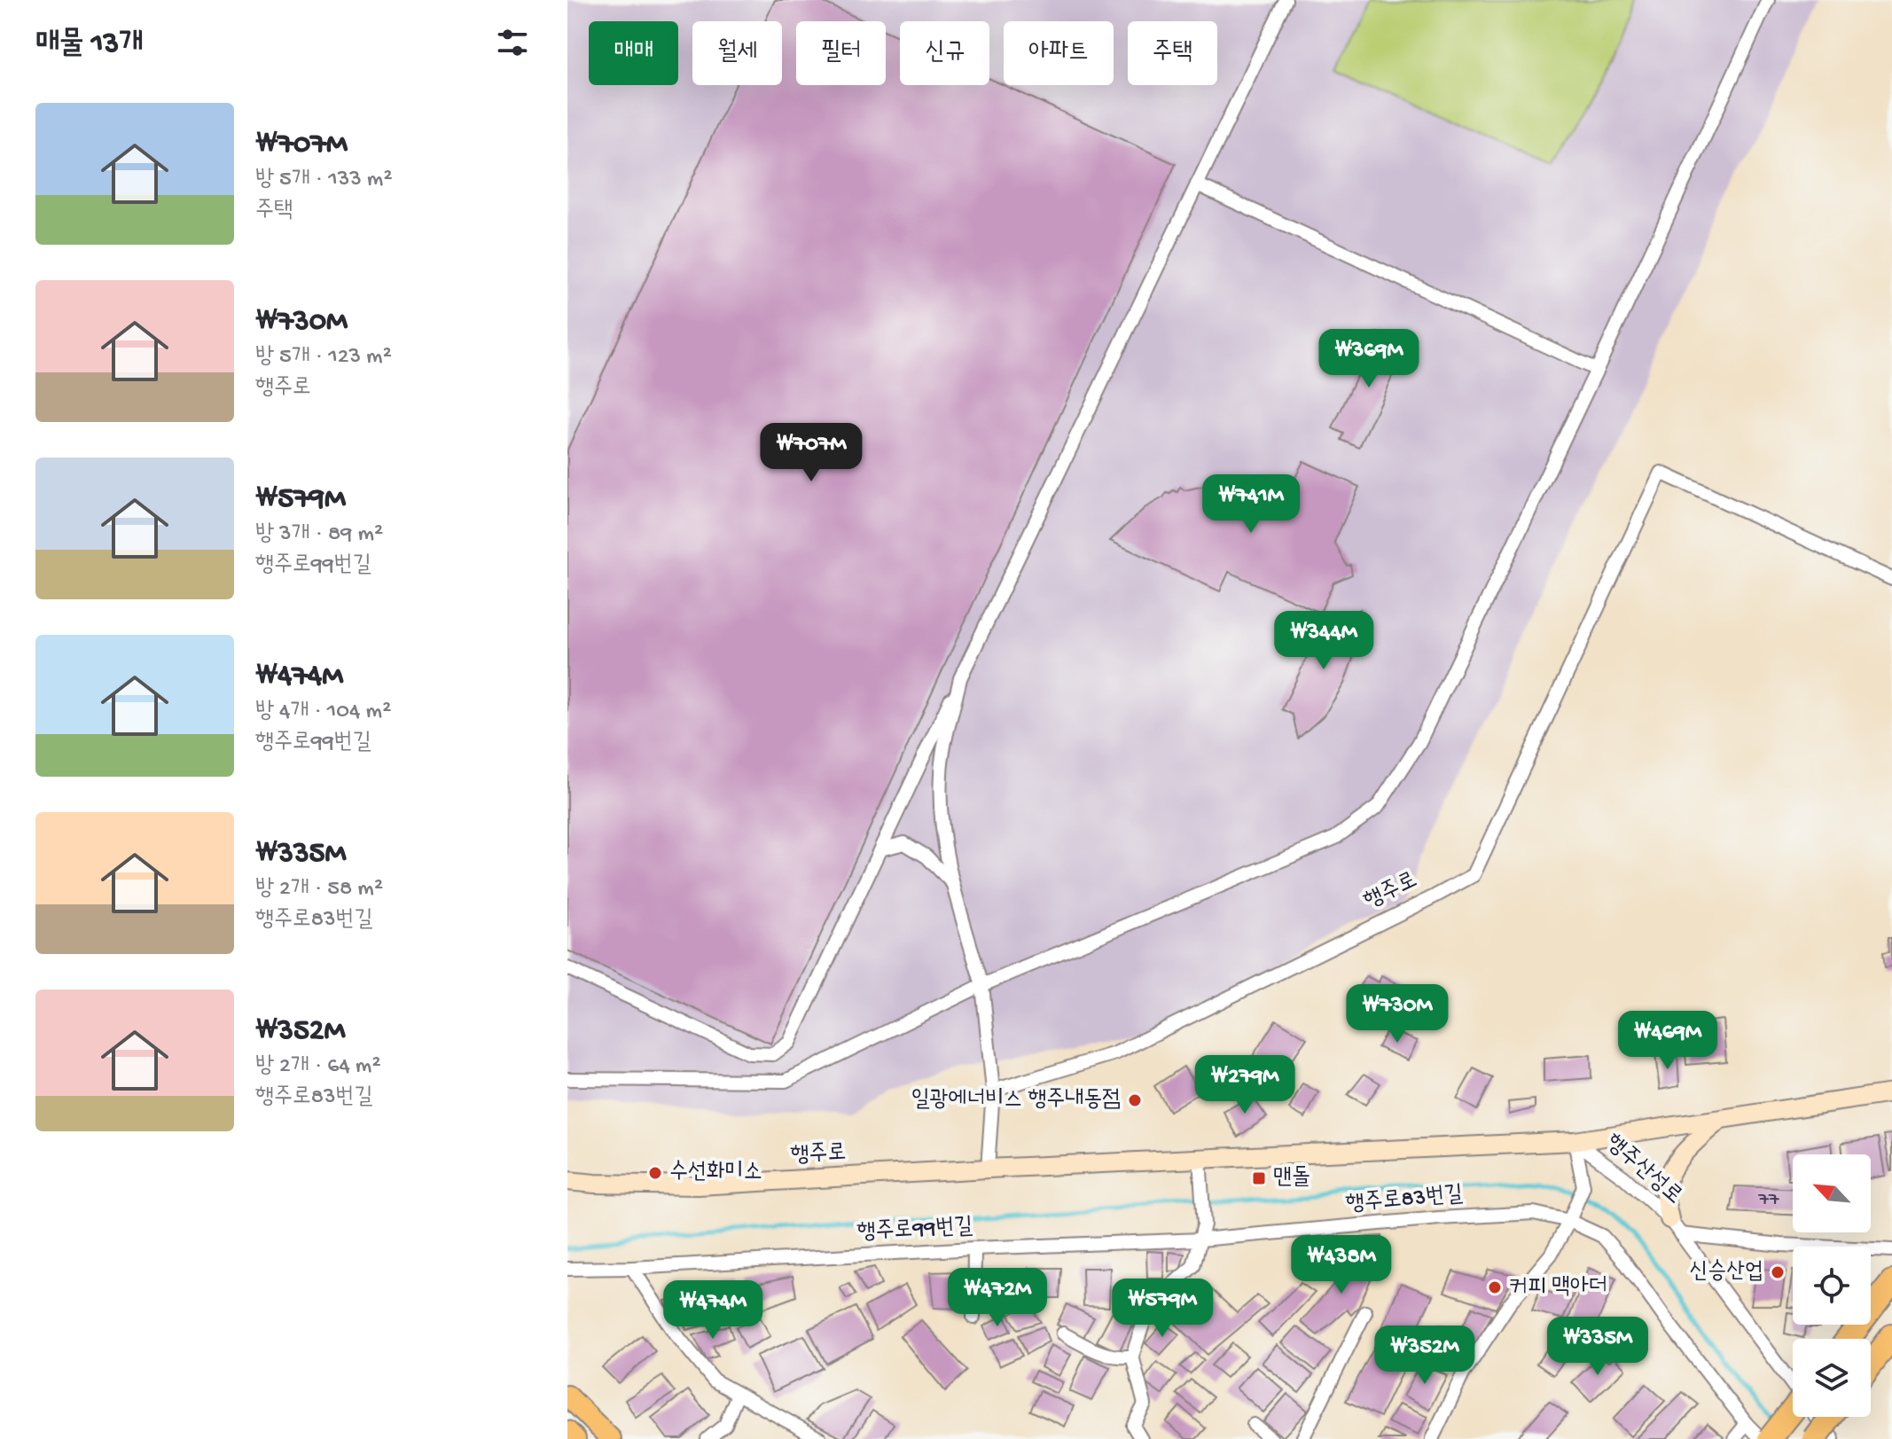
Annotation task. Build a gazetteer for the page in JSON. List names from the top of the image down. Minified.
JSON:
{"streets":{"main road":["행주로"],"street":["행주산성로","행주로83번길","행주로99번길"]},"crossings":[["행주로","행주산성로"],["행주로83번길","행주로99번길"]],"places":{"other":["일광에너비스 행주내동점","수선화미소","신승산업","커피 맥아더"],"transit":["맨돌"]},"house_numbers":["77"],"north":"top left","page":{"heading":"매물 13개","chip":["매매","월세","필터","신규","아파트","주택"],"list":[{"name":"₩707M","note":"방 5개 · 133 m² · 주택"},{"name":"₩730M","note":"방 5개 · 123 m² · 행주로"},{"name":"₩579M","note":"방 3개 · 89 m² · 행주로99번길"},{"name":"₩474M","note":"방 4개 · 104 m² · 행주로99번길"},{"name":"₩335M","note":"방 2개 · 58 m² · 행주로83번길"},{"name":"₩352M","note":"방 2개 · 64 m² · 행주로83번길"}],"price":["₩369M","₩707M","₩741M","₩344M","₩730M","₩469M","₩279M","₩438M","₩472M","₩579M","₩474M","₩335M","₩352M"]}}
